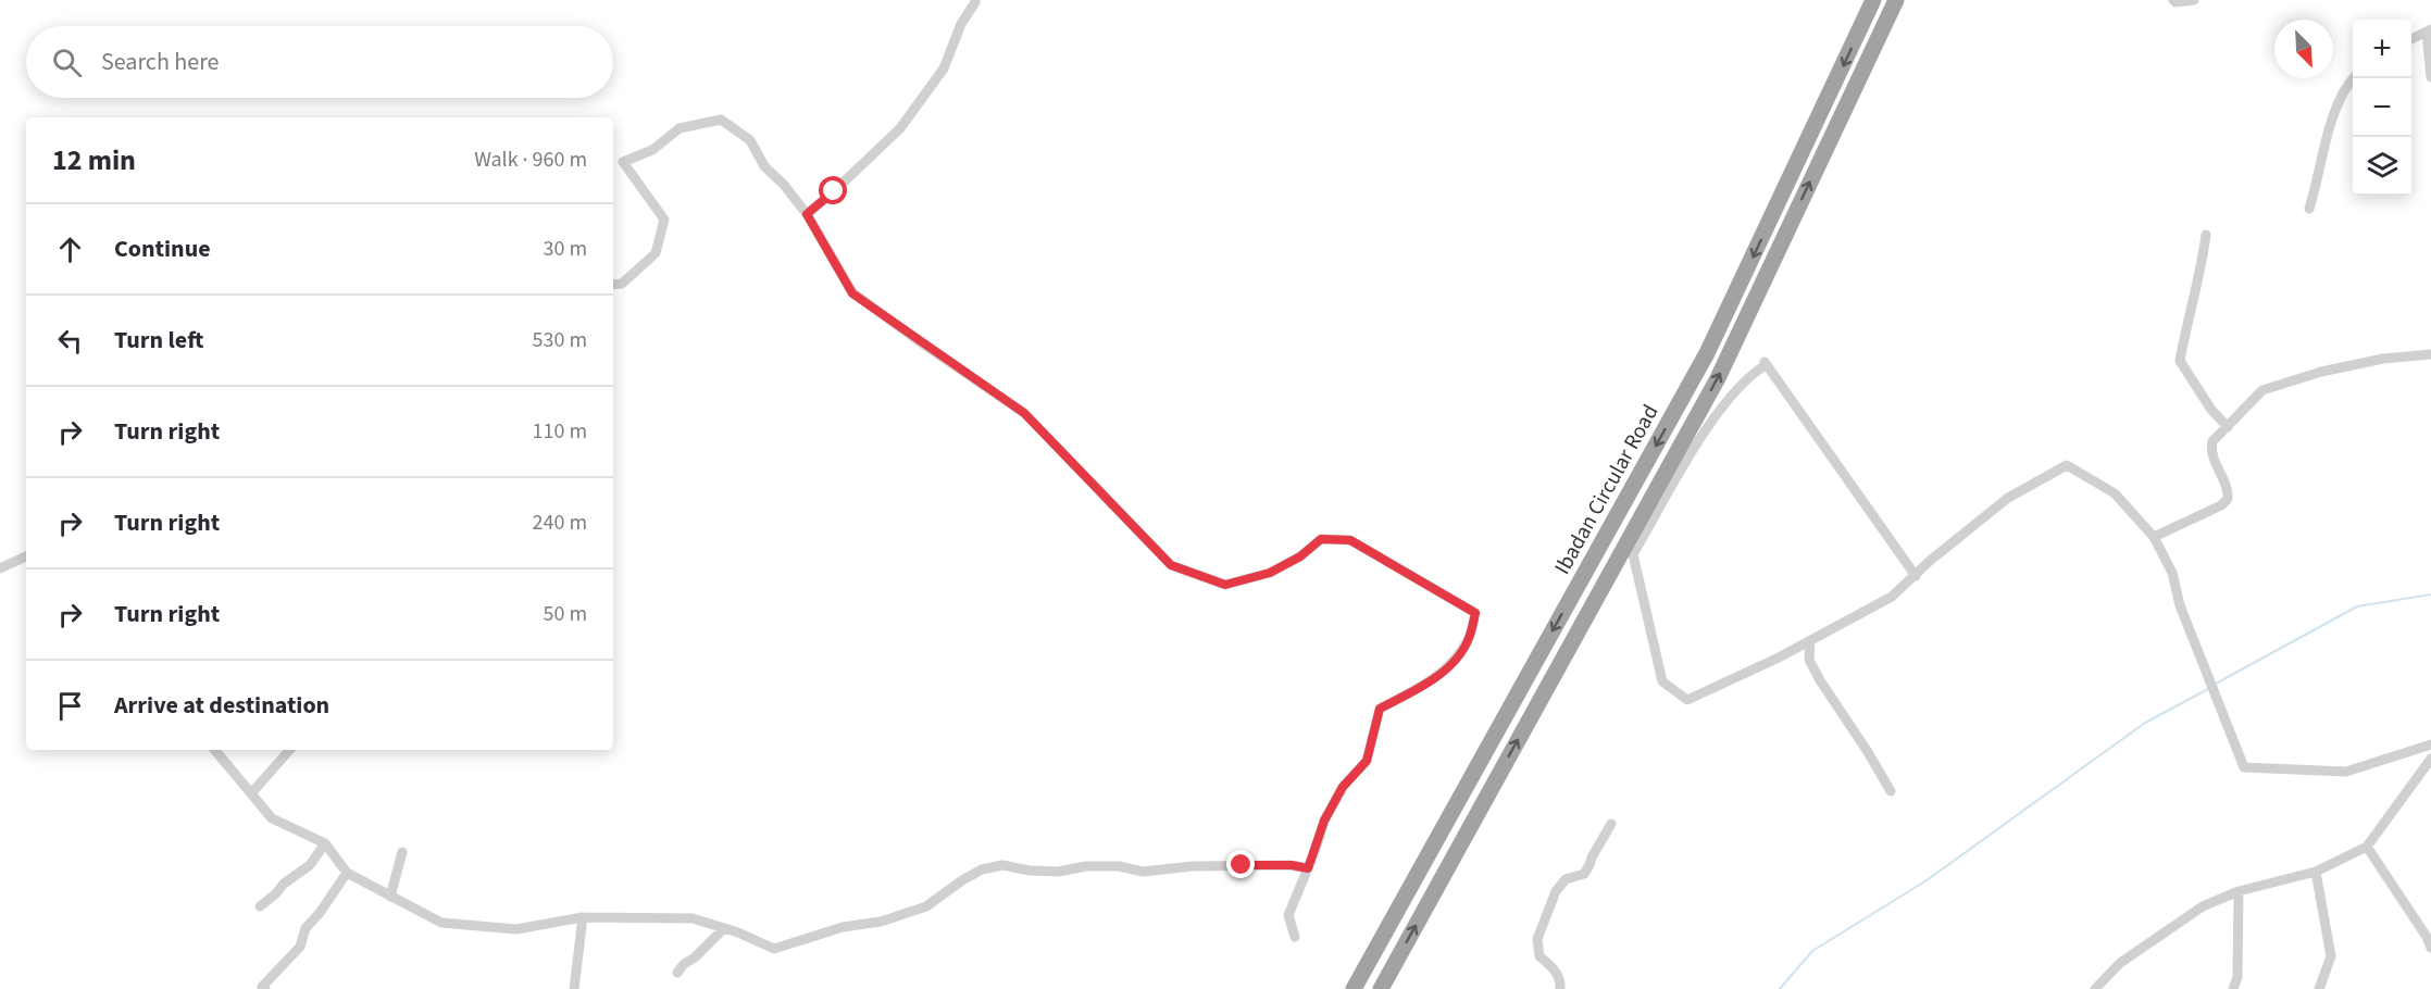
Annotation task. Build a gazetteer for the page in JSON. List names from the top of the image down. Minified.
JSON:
{"streets":{"highway":["Ibadan Circular Road"]},"north":"bottom right","page":{"map_buttons":["+","−"],"search":"Search here","heading":["12 min","Walk · 960 m"],"list":[["Continue","30 m"],["Turn left","530 m"],["Turn right","110 m"],["Turn right","240 m"],["Turn right","50 m"],"Arrive at destination"]}}
